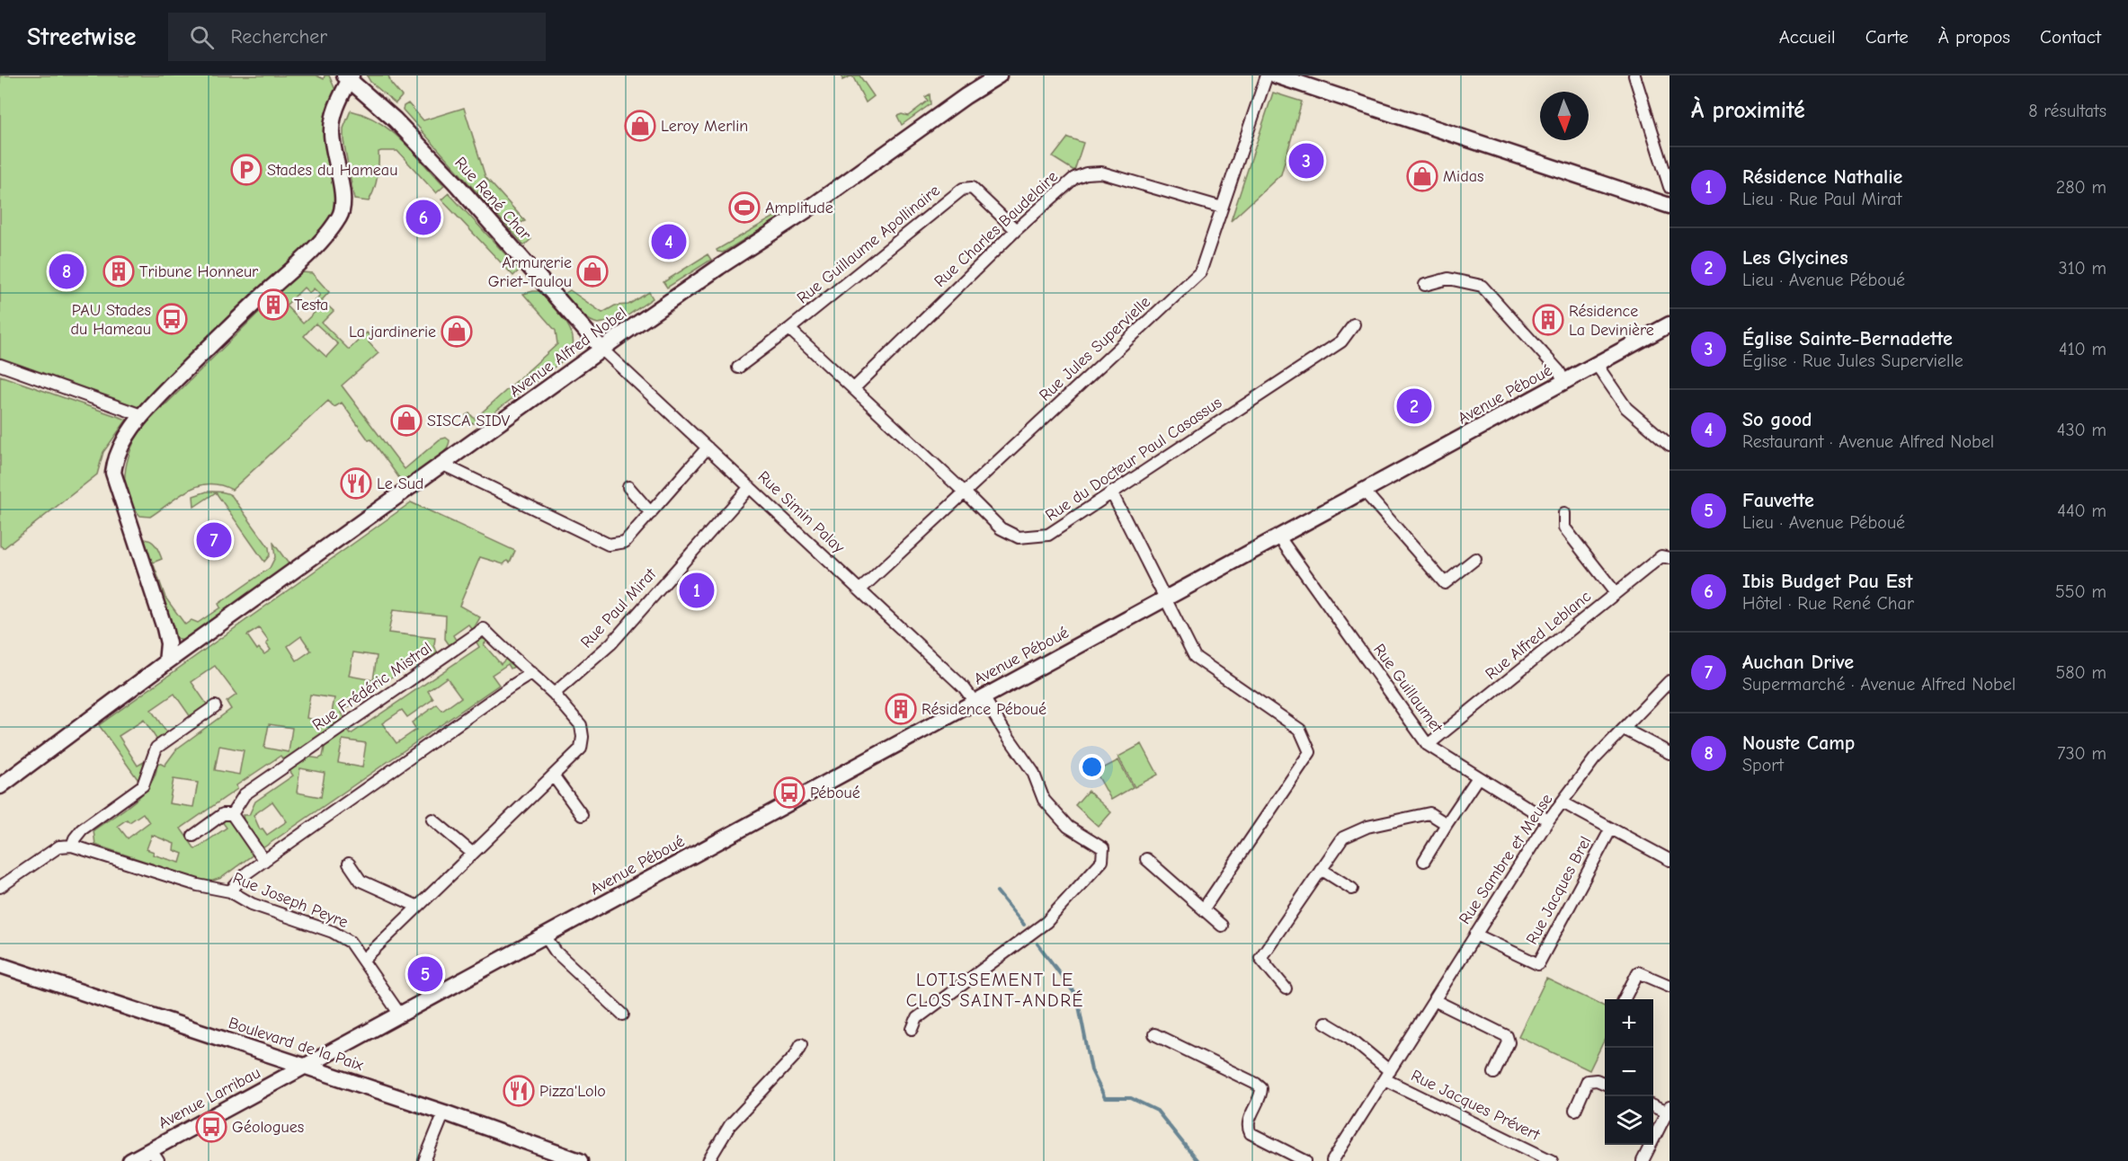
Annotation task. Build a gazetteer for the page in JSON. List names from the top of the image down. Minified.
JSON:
{"streets":{"street":["Rue René Char","Rue Charles Baudelaire","Rue Guillaume Apollinaire","Rue Jules Supervielle","Avenue Alfred Nobel","Avenue Péboué","Rue du Docteur Paul Casassus","Rue Simin Palay","Rue Paul Mirat","Rue Alfred Leblanc","Rue Frédéric Mistral","Rue Guillaumet","Rue Sambre et Meuse","Rue Jacques Brel","Rue Joseph Peyre","Boulevard de la Paix","Avenue Larribau","Rue Jacques Prévert"]},"crossings":[["Rue René Char","Avenue Alfred Nobel"],["Rue René Char","Rue Simin Palay"],["Rue Charles Baudelaire","Rue Guillaume Apollinaire"],["Rue Charles Baudelaire","Rue Jules Supervielle"],["Rue Charles Baudelaire","Rue du Docteur Paul Casassus"],["Rue Guillaume Apollinaire","Rue du Docteur Paul Casassus"],["Rue Jules Supervielle","Rue du Docteur Paul Casassus"],["Rue Jules Supervielle","Rue Simin Palay"],["Avenue Alfred Nobel","Rue Simin Palay"],["Avenue Péboué","Rue Simin Palay"],["Avenue Péboué","Rue Guillaumet"],["Avenue Péboué","Rue Joseph Peyre"],["Avenue Péboué","Boulevard de la Paix"],["Avenue Péboué","Avenue Larribau"],["Rue Simin Palay","Rue Paul Mirat"],["Rue Paul Mirat","Rue Frédéric Mistral"],["Rue Alfred Leblanc","Rue Guillaumet"],["Rue Guillaumet","Rue Sambre et Meuse"],["Rue Sambre et Meuse","Rue Jacques Brel"],["Rue Sambre et Meuse","Rue Jacques Prévert"],["Boulevard de la Paix","Avenue Larribau"]],"districts":["LOTISSEMENT LE CLOS SAINT-ANDRÉ"],"places":{"shop":["Leroy Merlin","Midas","Armurerie Griet-Taulou","La jardinerie","SISCA SIDV"],"parking":["Stades du Hameau"],"sports":["Amplitude"],"building":["Tribune Honneur","Testa","Résidence La Devinière","Résidence Péboué"],"bus stop":["PAU Stades du Hameau","Péboué","Géologues"],"restaurant":["Le Sud","Pizza'Lolo"]},"north":"bottom","page":{"header":"Streetwise","search":"Rechercher","nav":["Accueil","Carte","À propos","Contact"],"heading":["À proximité","8 résultats"],"pins":["3","6","4","8","2","7","1","5"],"list":[{"mark":"1","name":"Résidence Nathalie","note":"Lieu · Rue Paul Mirat","value":"280 m"},{"mark":"2","name":"Les Glycines","note":"Lieu · Avenue Péboué","value":"310 m"},{"mark":"3","name":"Église Sainte-Bernadette","note":"Église · Rue Jules Supervielle","value":"410 m"},{"mark":"4","name":"So good","note":"Restaurant · Avenue Alfred Nobel","value":"430 m"},{"mark":"5","name":"Fauvette","note":"Lieu · Avenue Péboué","value":"440 m"},{"mark":"6","name":"Ibis Budget Pau Est","note":"Hôtel · Rue René Char","value":"550 m"},{"mark":"7","name":"Auchan Drive","note":"Supermarché · Avenue Alfred Nobel","value":"580 m"},{"mark":"8","name":"Nouste Camp","note":"Sport","value":"730 m"}],"map_buttons":["+","−"]}}
